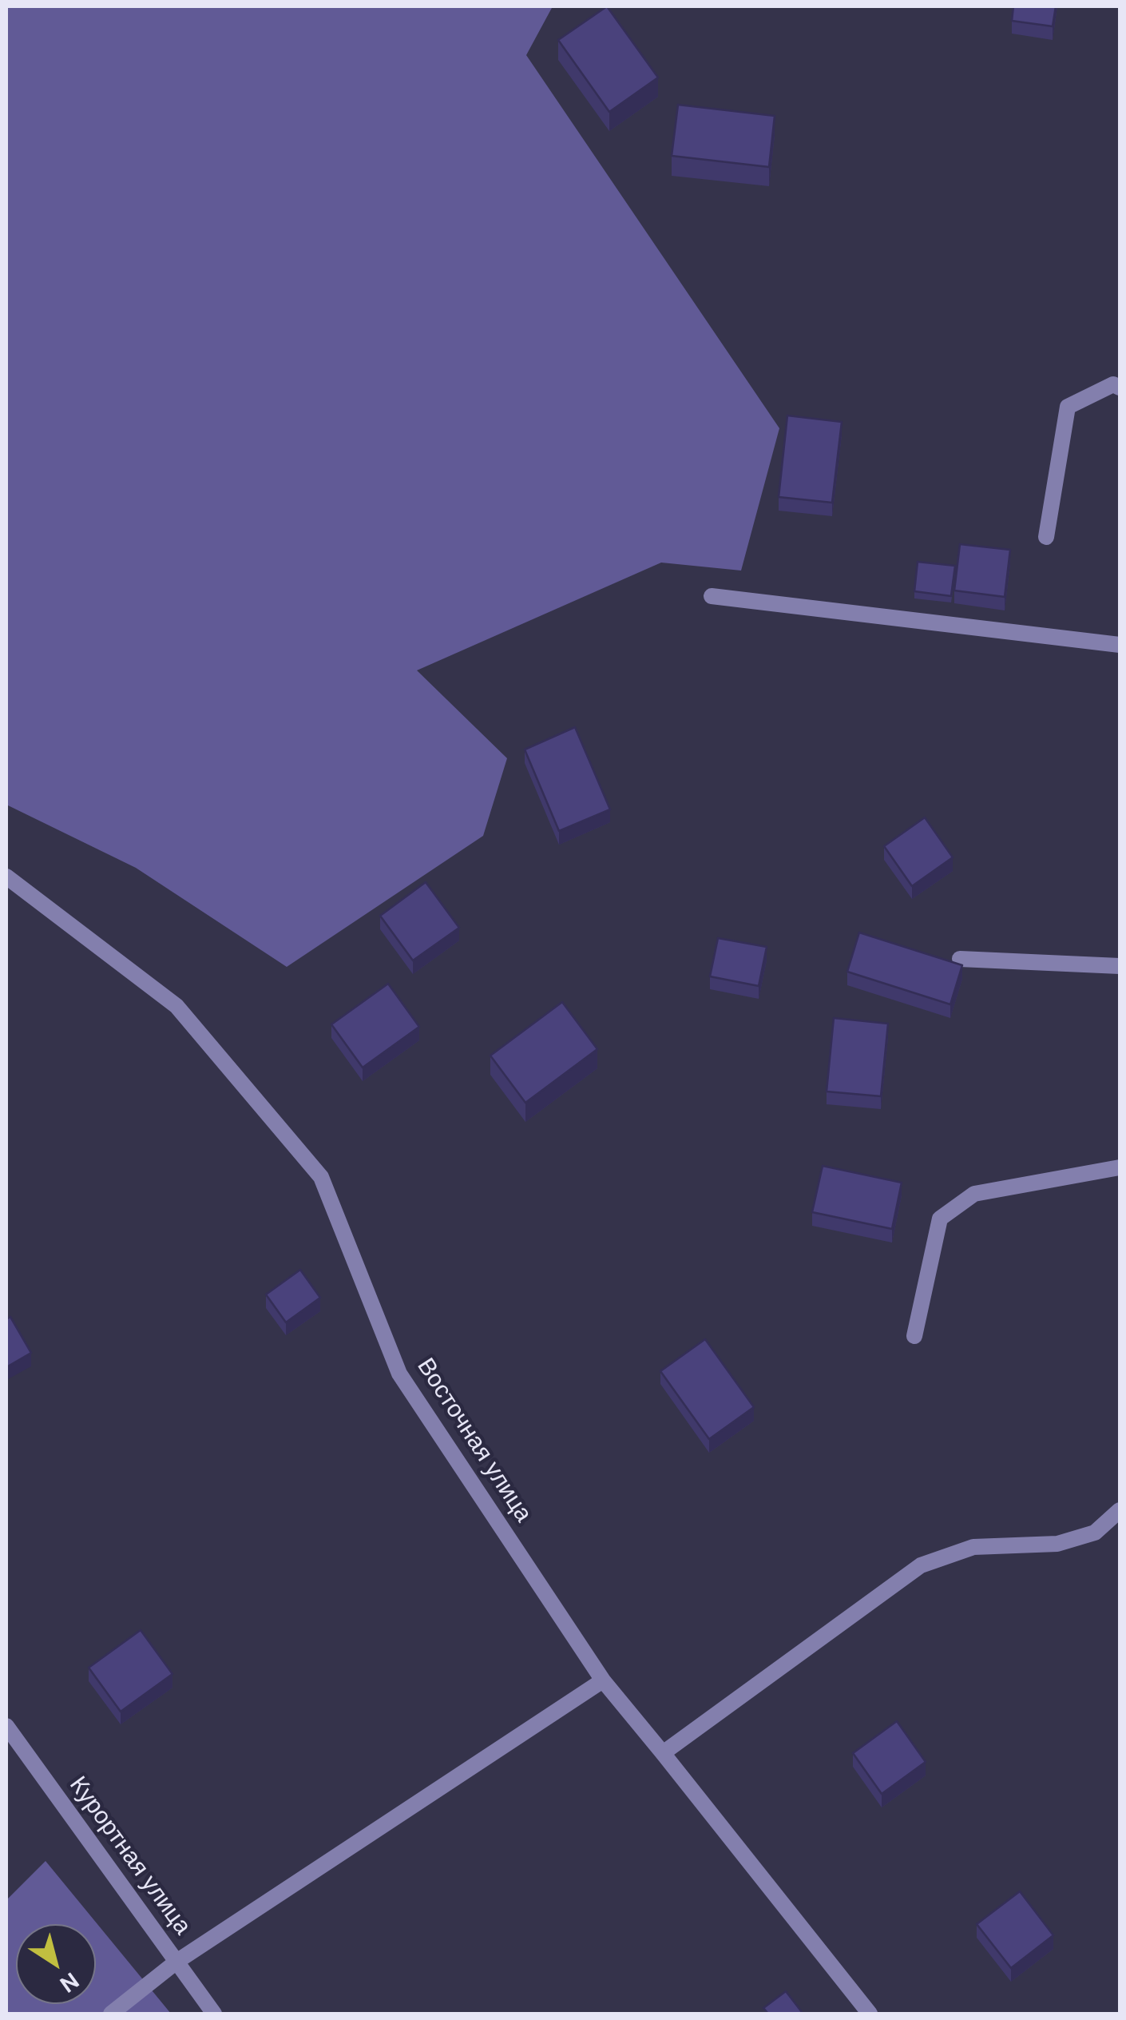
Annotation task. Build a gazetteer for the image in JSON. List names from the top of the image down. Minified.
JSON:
{"streets":{"street":["Восточная улица","Курортная улица"]},"north":"bottom right"}
